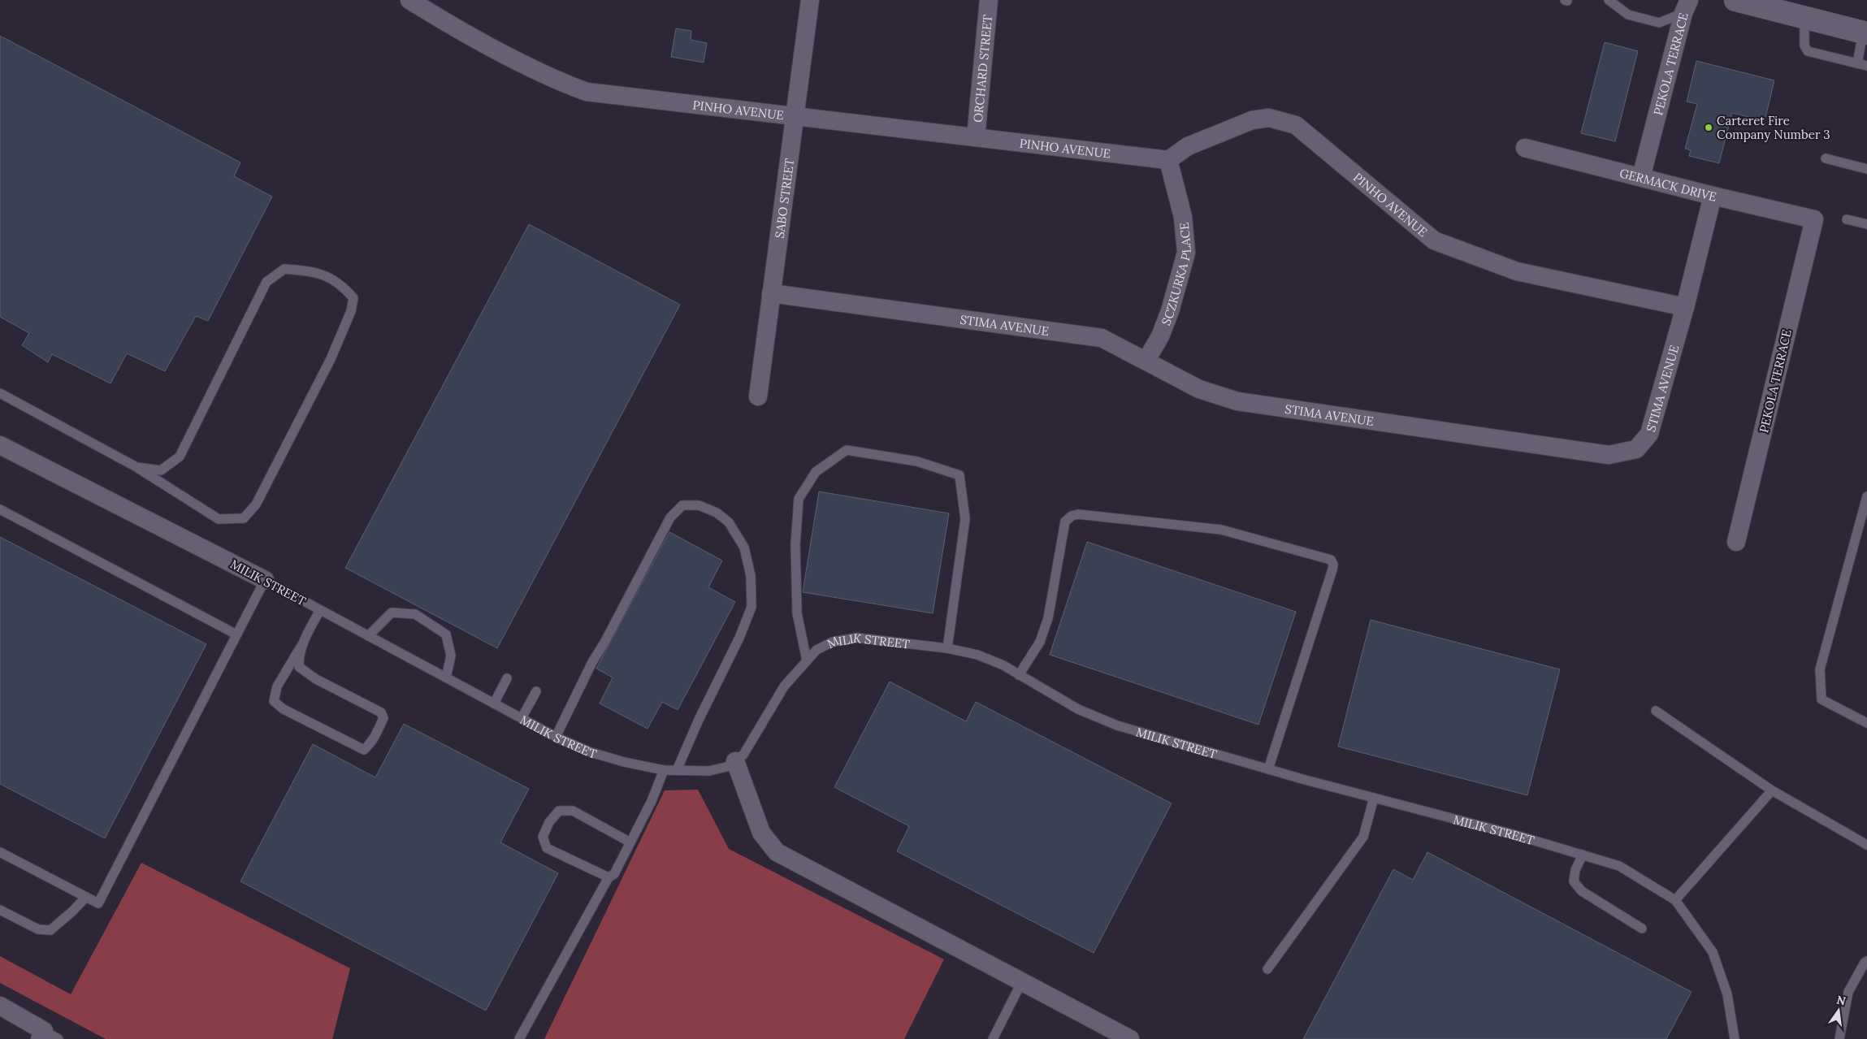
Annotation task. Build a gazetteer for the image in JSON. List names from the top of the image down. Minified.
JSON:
{"streets":{"street":["PEKOLA TERRACE","ORCHARD STREET","PINHO AVENUE","GERMACK DRIVE","SABO STREET","SCZKURKA PLACE","STIMA AVENUE","MILIK STREET"]},"crossings":[["PEKOLA TERRACE","GERMACK DRIVE"],["ORCHARD STREET","PINHO AVENUE"],["PINHO AVENUE","SABO STREET"],["PINHO AVENUE","SCZKURKA PLACE"],["PINHO AVENUE","STIMA AVENUE"],["GERMACK DRIVE","STIMA AVENUE"],["SABO STREET","STIMA AVENUE"],["SCZKURKA PLACE","STIMA AVENUE"]],"places":["Carteret Fire Company Number 3"],"north":"top"}
